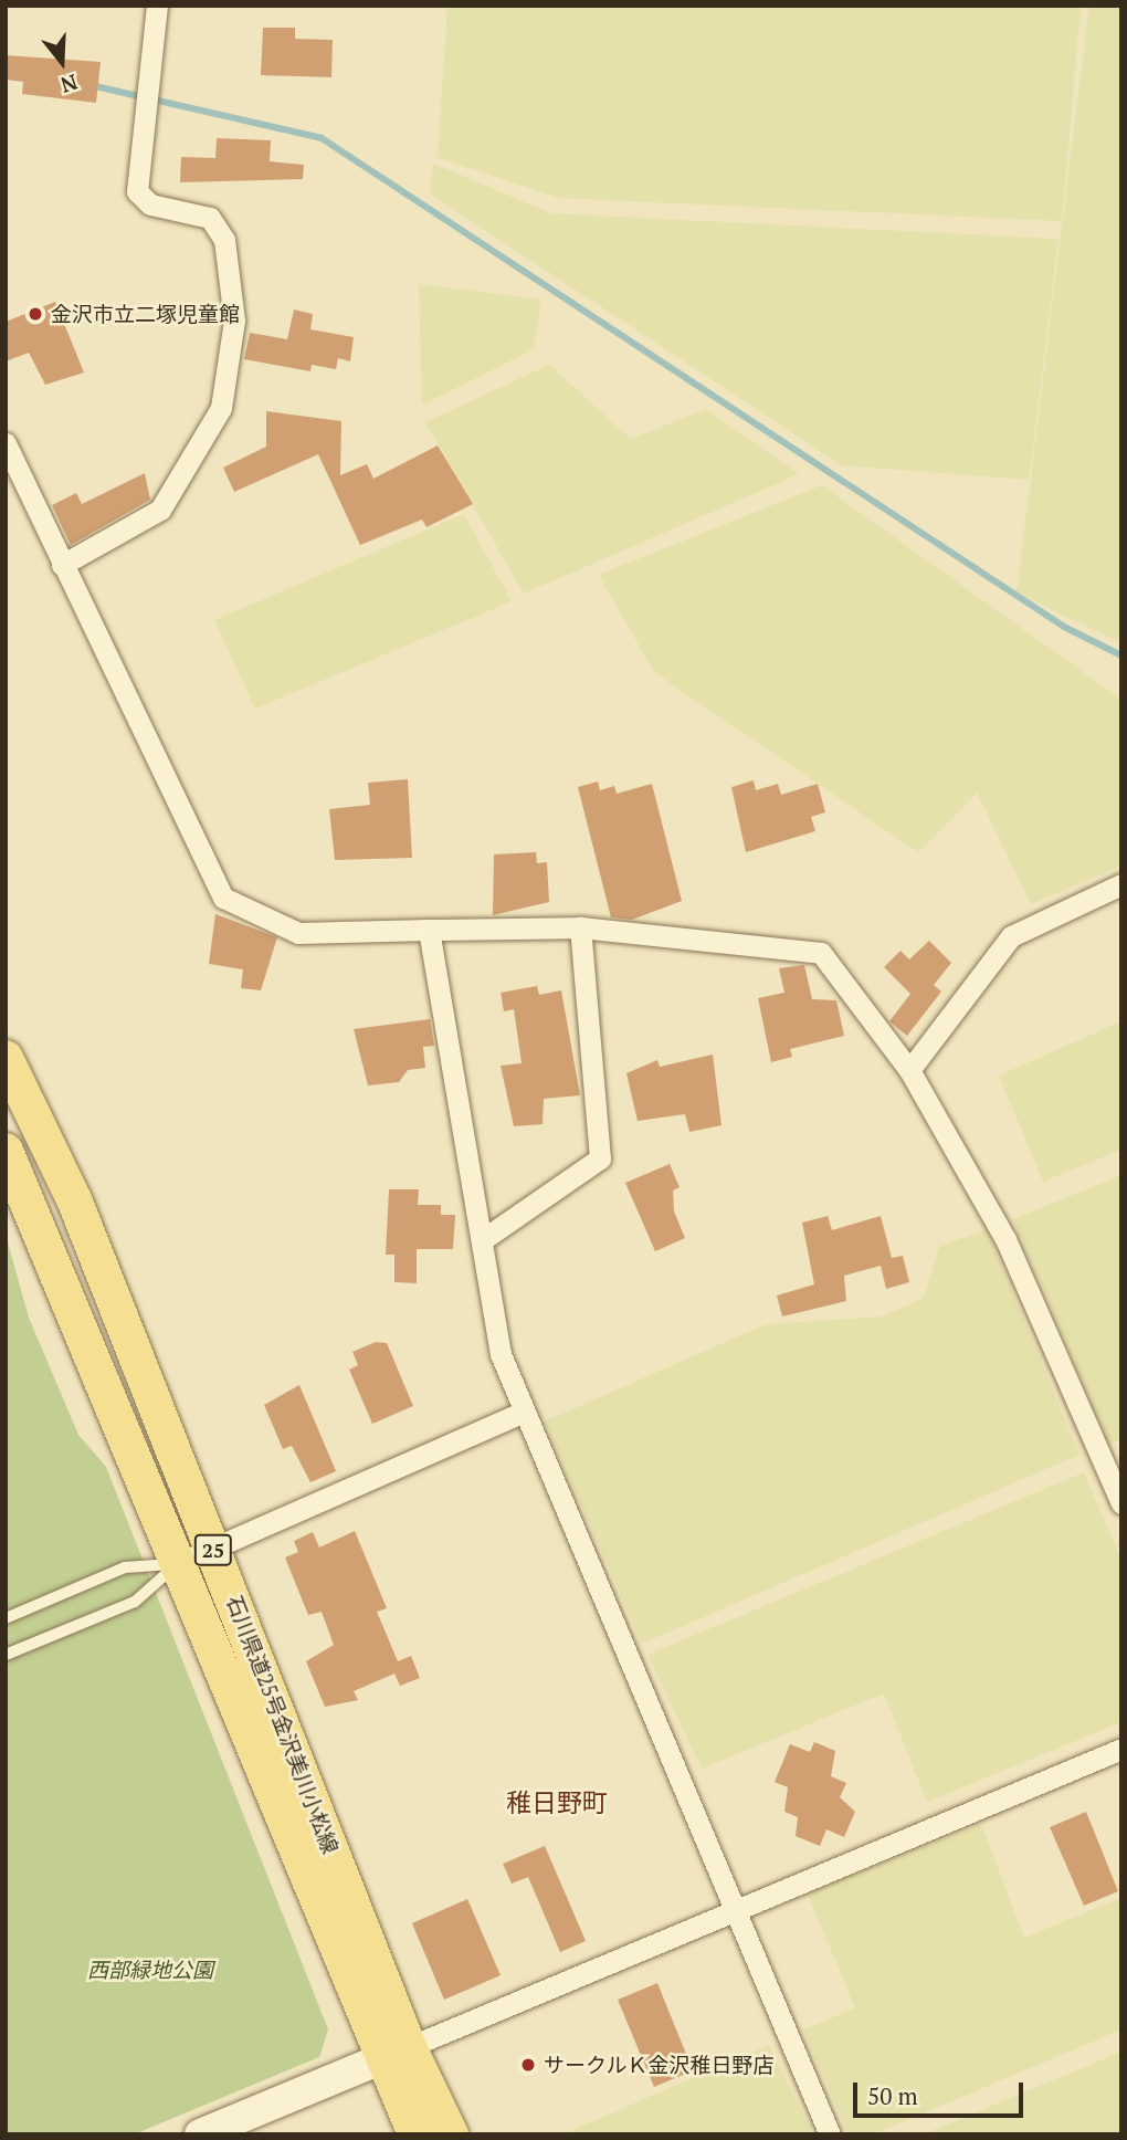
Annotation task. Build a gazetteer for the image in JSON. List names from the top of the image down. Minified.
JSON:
{"streets":{"main road":["25","石川県道25号金沢美川小松線"]},"districts":["稚日野町"],"parks":["西部緑地公園"],"places":["金沢市立二塚児童館","サークルＫ金沢稚日野店"],"scale_bar":"50 m","north":"bottom"}
